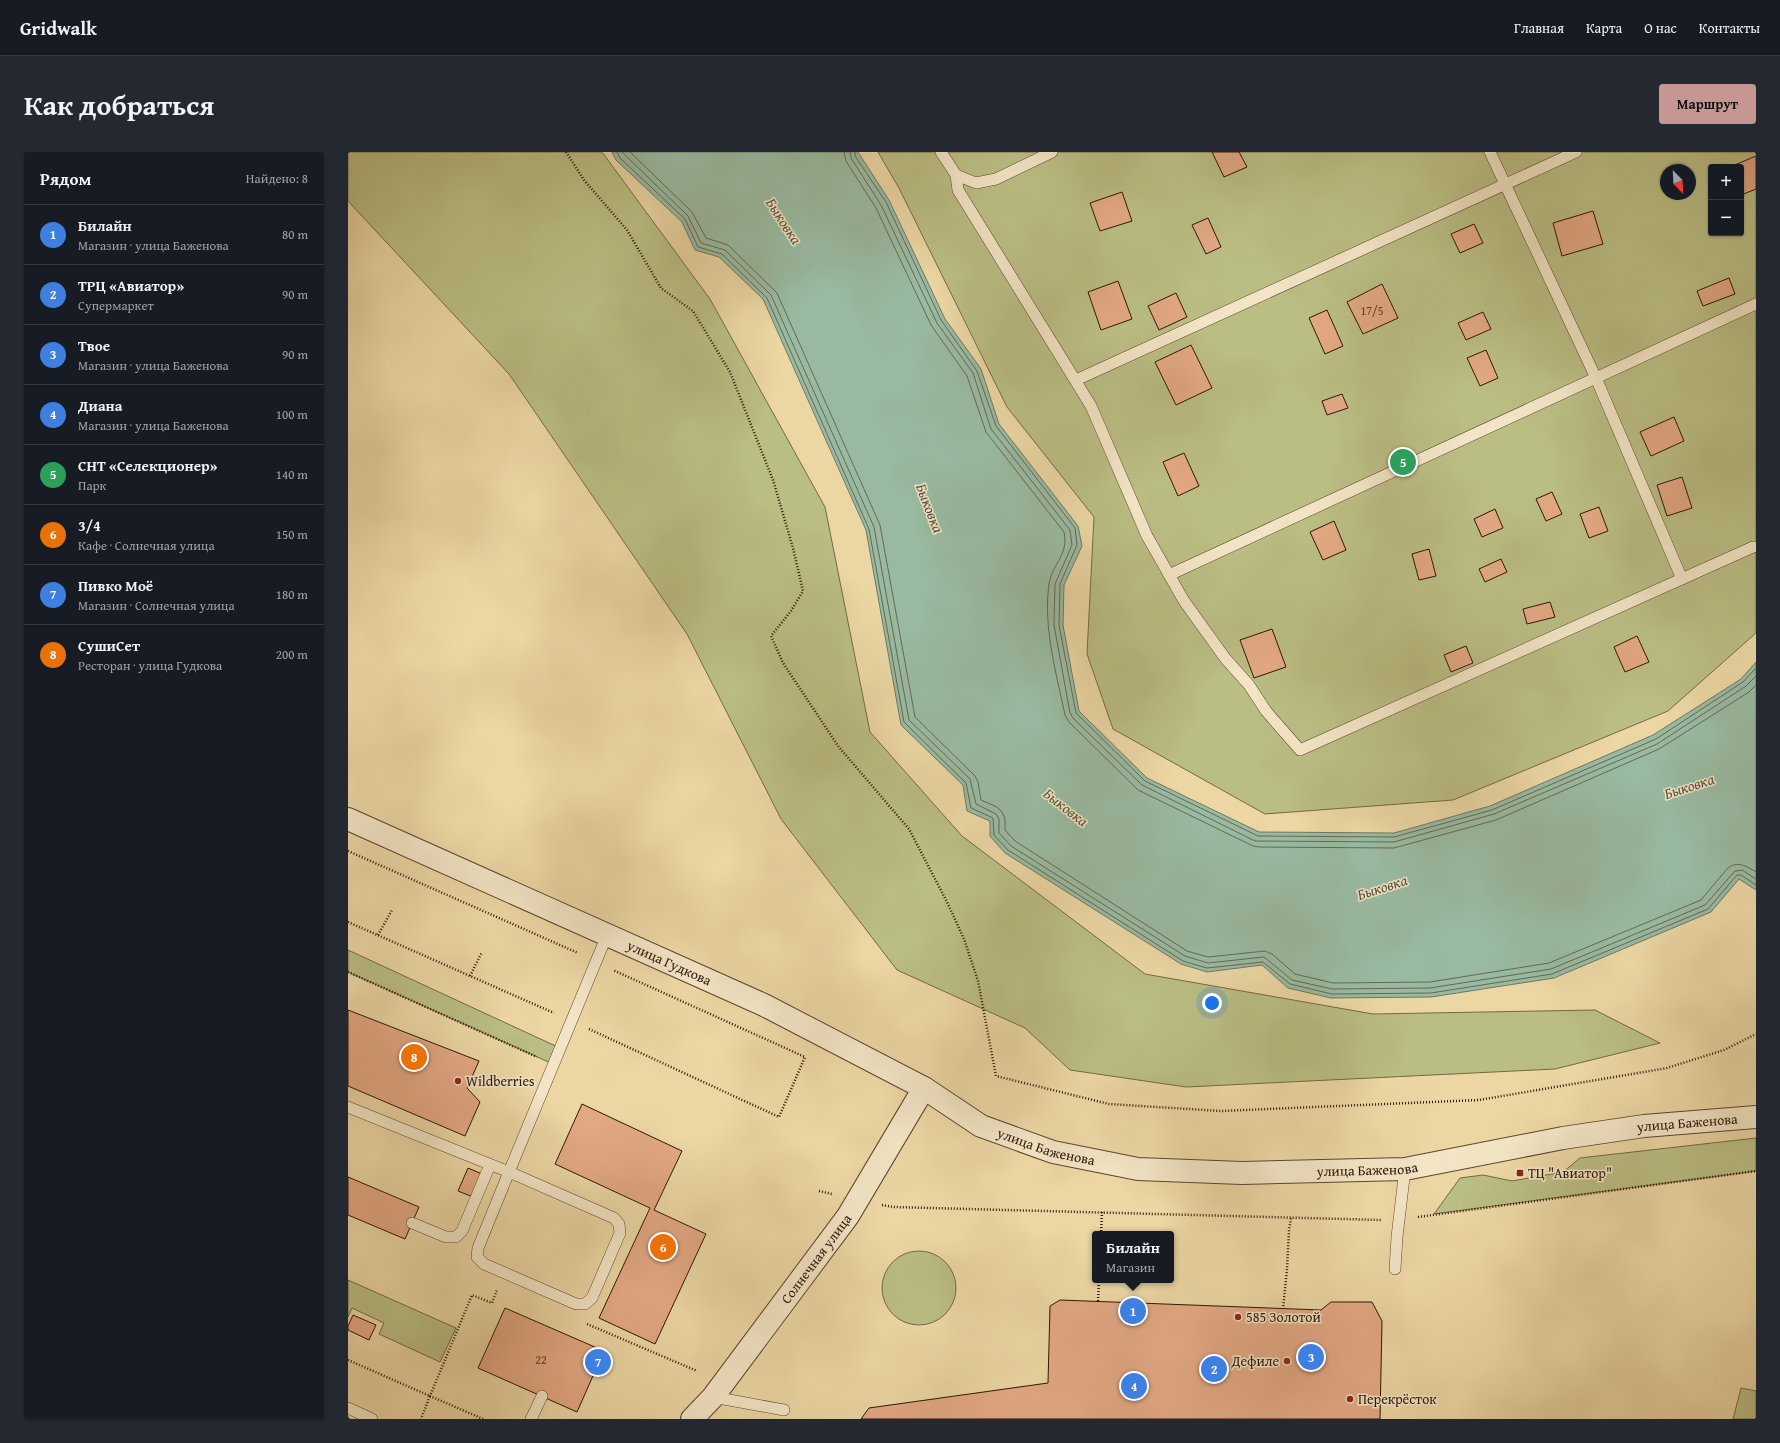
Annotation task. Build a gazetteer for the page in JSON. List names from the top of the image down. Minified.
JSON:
{"streets":{"street":["улица Гудкова","улица Баженова","Солнечная улица"]},"crossings":[["улица Гудкова","улица Баженова"],["улица Гудкова","Солнечная улица"]],"water":["Быковка"],"places":{"other":["Wildberries","585 Золотой","Дефиле","Перекрёсток"],"transit":["ТЦ \"Авиатор\""]},"house_numbers":["17/5","22"],"north":"bottom right","page":{"header":"Gridwalk","nav":["Главная","Карта","О нас","Контакты"],"title":"Как добраться","buttons":"Маршрут","heading":["Рядом","Найдено: 8"],"map_buttons":["+","−"],"list":[{"mark":"1","name":"Билайн","note":"Магазин · улица Баженова","value":"80 m"},{"mark":"2","name":"ТРЦ «Авиатор»","note":"Супермаркет","value":"90 m"},{"mark":"3","name":"Твое","note":"Магазин · улица Баженова","value":"90 m"},{"mark":"4","name":"Диана","note":"Магазин · улица Баженова","value":"100 m"},{"mark":"5","name":"СНТ «Селекционер»","note":"Парк","value":"140 m"},{"mark":"6","name":"3/4","note":"Кафе · Солнечная улица","value":"150 m"},{"mark":"7","name":"Пивко Моё","note":"Магазин · Солнечная улица","value":"180 m"},{"mark":"8","name":"СушиСет","note":"Ресторан · улица Гудкова","value":"200 m"}],"pins":["5","8","6","1","3","7","2","4"],"popup":["Билайн","Магазин"]}}
